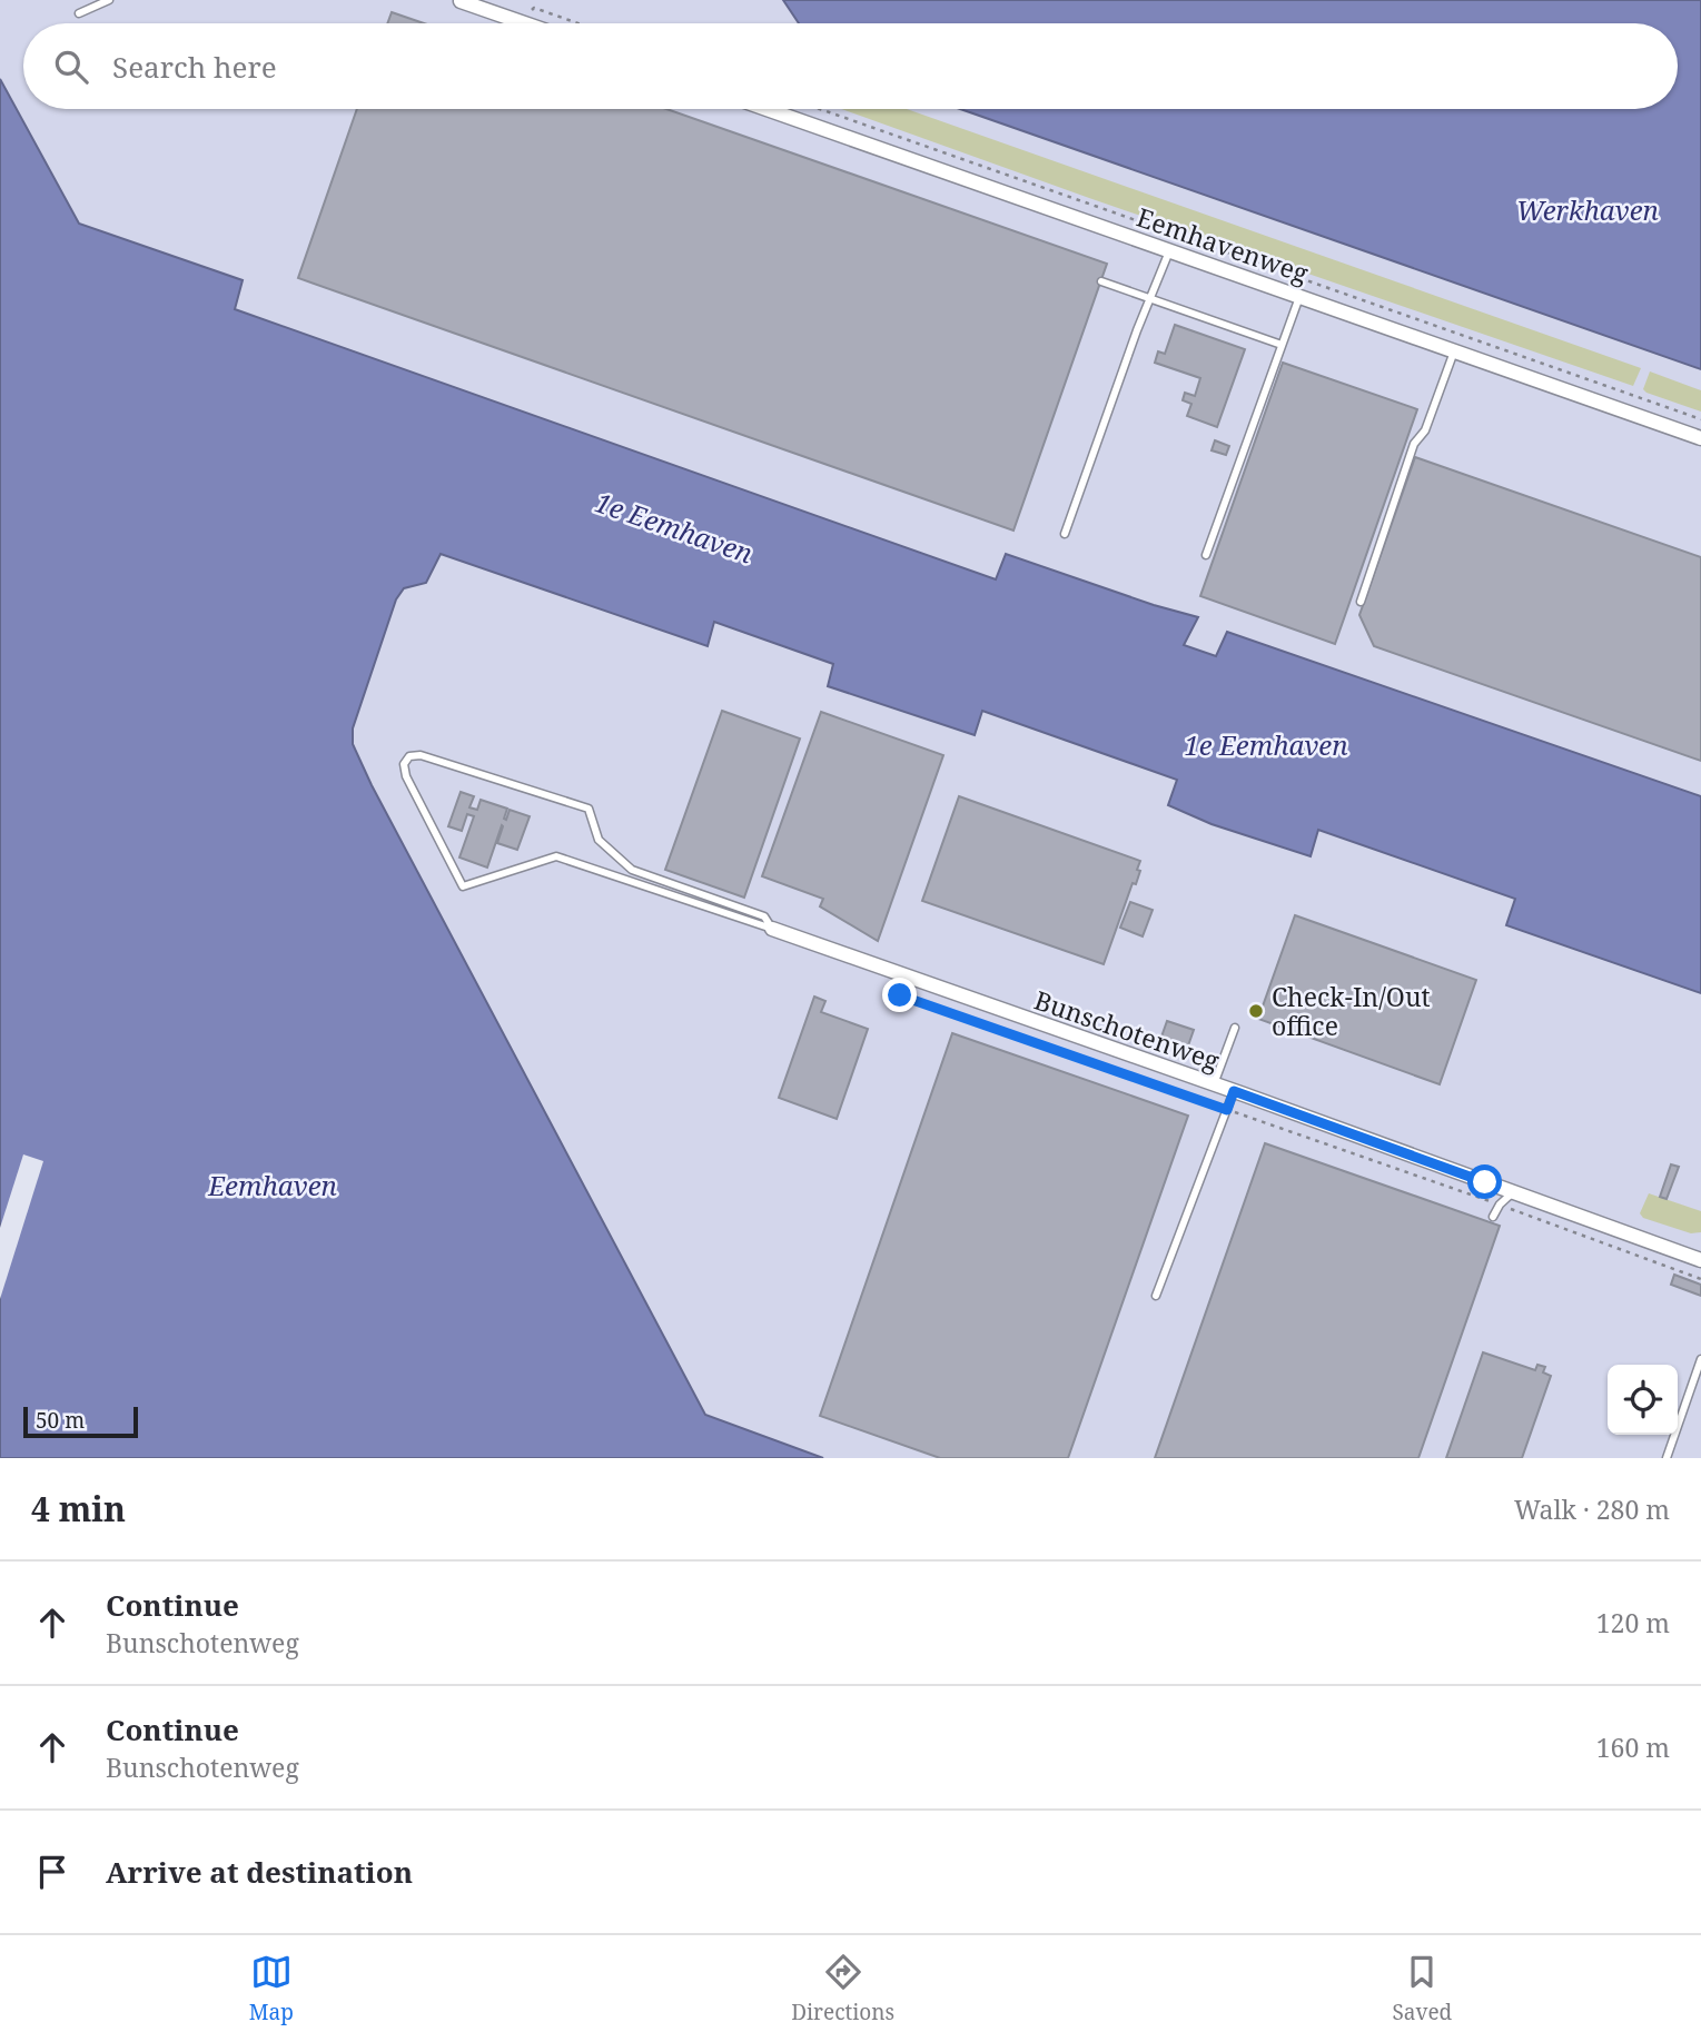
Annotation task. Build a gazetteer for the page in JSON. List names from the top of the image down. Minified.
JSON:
{"streets":{"street":["Eemhavenweg","Bunschotenweg"]},"water":["Werkhaven","1e Eemhaven","Eemhaven"],"places":["Check-In/Out office"],"scale_bar":"50 m","page":{"search":"Search here","scale":"50 m","heading":["4 min","Walk · 280 m"],"list":[["Continue","Bunschotenweg","120 m"],["Continue","Bunschotenweg","160 m"],"Arrive at destination"],"nav":["Map","Directions","Saved"]}}
